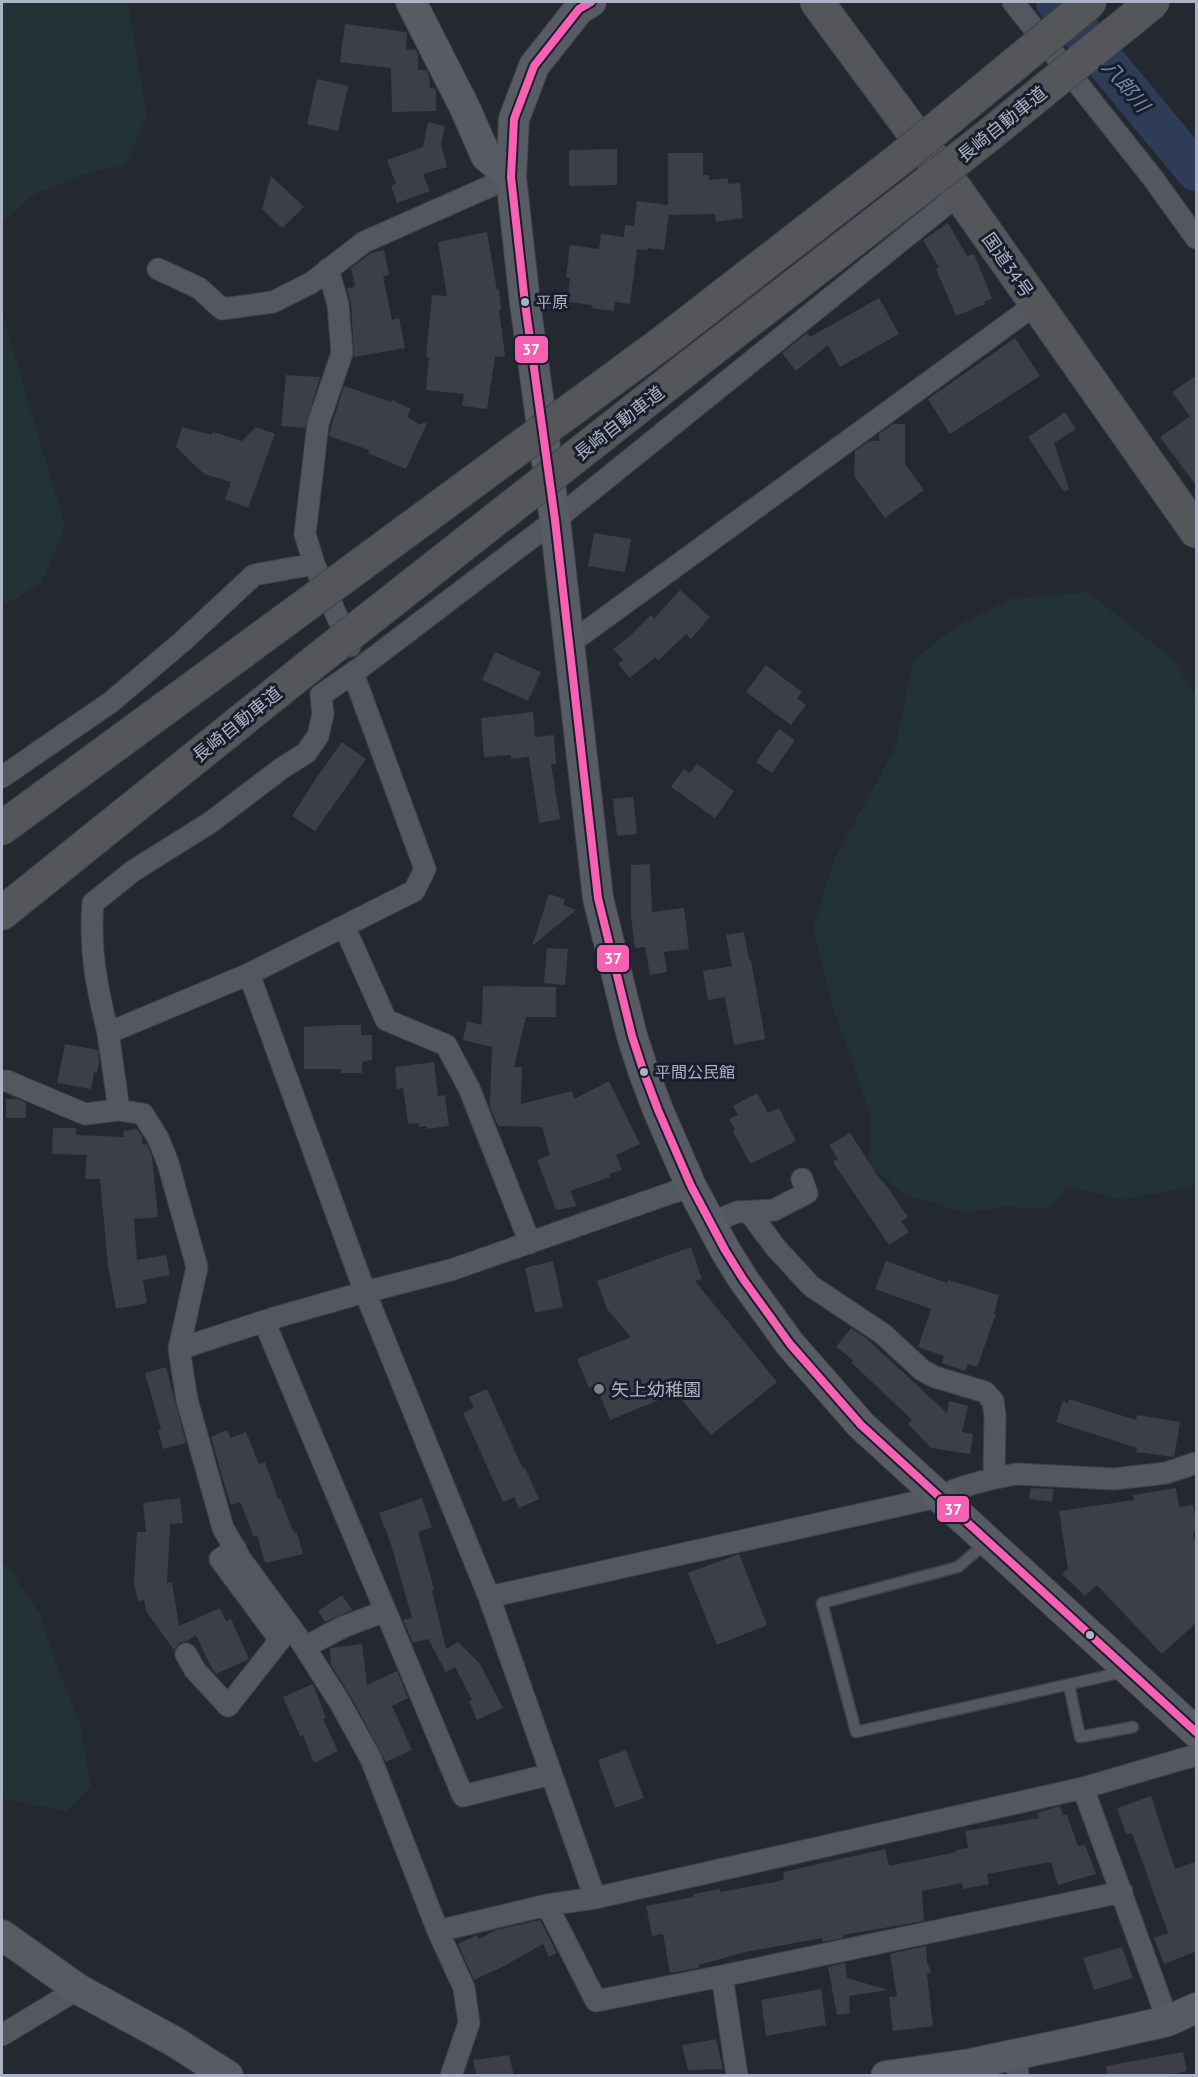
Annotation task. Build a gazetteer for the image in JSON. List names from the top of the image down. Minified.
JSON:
{"streets":{"highway":["長崎自動車道","国道34号"]},"water":["八郎川"],"places":["平原","平間公民館","矢上幼稚園"],"lines":["transit line 37"]}
